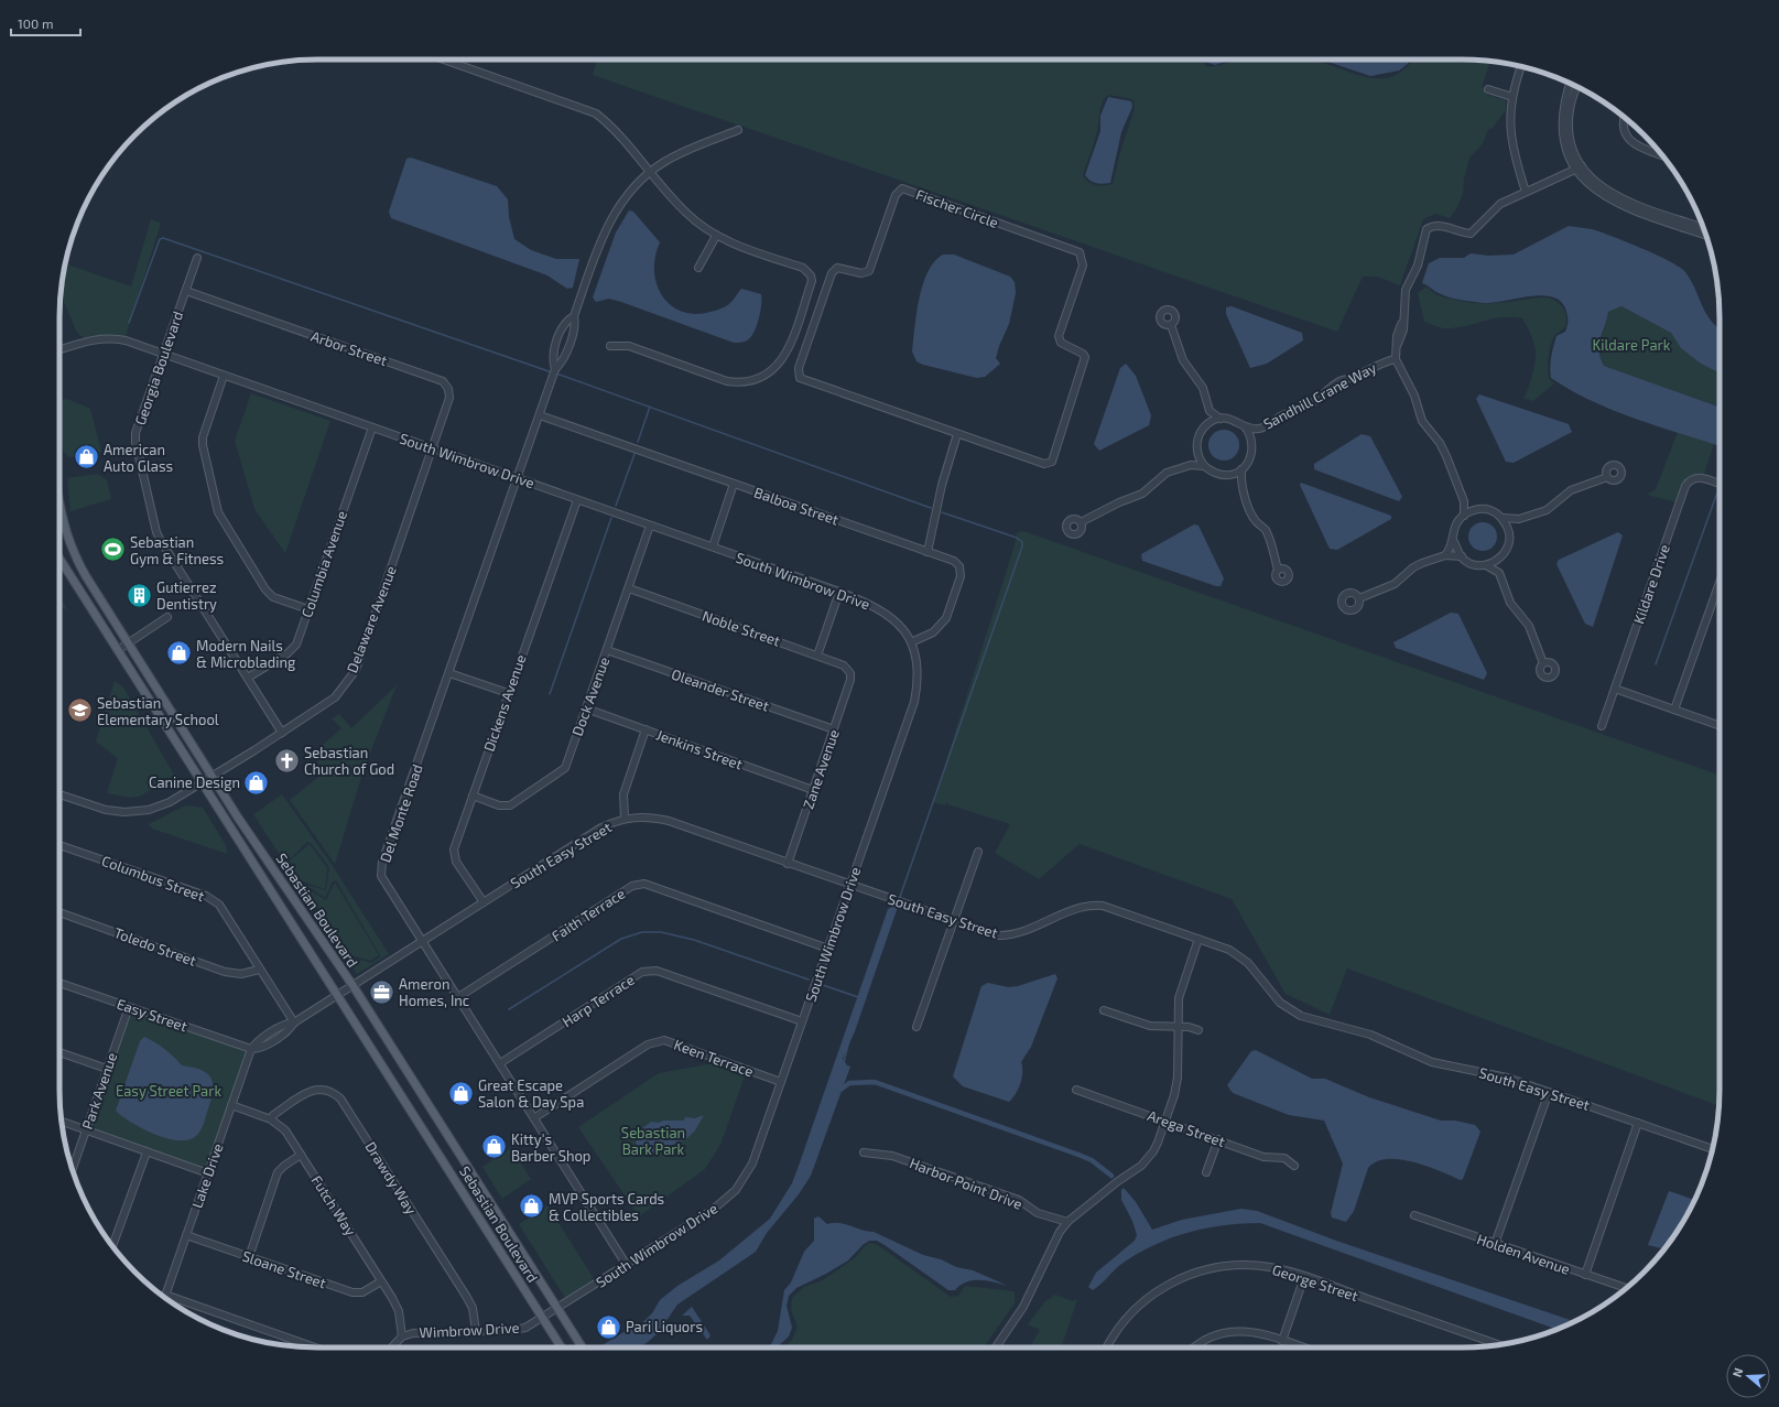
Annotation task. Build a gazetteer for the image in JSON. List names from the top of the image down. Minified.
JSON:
{"streets":{"main road":["Sebastian Boulevard"],"street":["Fischer Circle","Arbor Street","Georgia Boulevard","Sandhill Crane Way","South Wimbrow Drive","Balboa Street","Columbia Avenue","Kildare Drive","Delaware Avenue","Noble Street","Oleander Street","Dock Avenue","Dickens Avenue","Jenkins Street","Zane Avenue","Del Monte Road","South Easy Street","Columbus Street","Faith Terrace","Toledo Street","Harp Terrace","Easy Street","Keen Terrace","Park Avenue","Arega Street","Lake Drive","Drawdy Way","Harbor Point Drive","Futch Way","Holden Avenue","Sloane Street","George Street","Wimbrow Drive"]},"crossings":[["Arbor Street","Georgia Boulevard"],["Arbor Street","South Wimbrow Drive"],["Arbor Street","Delaware Avenue"],["Georgia Boulevard","South Wimbrow Drive"],["Georgia Boulevard","Columbia Avenue"],["Georgia Boulevard","Delaware Avenue"],["South Wimbrow Drive","Balboa Street"],["South Wimbrow Drive","Columbia Avenue"],["South Wimbrow Drive","Delaware Avenue"],["South Wimbrow Drive","Dock Avenue"],["South Wimbrow Drive","Dickens Avenue"],["South Wimbrow Drive","Del Monte Road"],["South Wimbrow Drive","South Easy Street"],["South Wimbrow Drive","Sebastian Boulevard"],["South Wimbrow Drive","Faith Terrace"],["South Wimbrow Drive","Harp Terrace"],["South Wimbrow Drive","Keen Terrace"],["South Wimbrow Drive","Wimbrow Drive"],["Balboa Street","Del Monte Road"],["Delaware Avenue","Sebastian Boulevard"],["Noble Street","Dock Avenue"],["Noble Street","Zane Avenue"],["Oleander Street","Dock Avenue"],["Oleander Street","Zane Avenue"],["Dock Avenue","Dickens Avenue"],["Dock Avenue","Jenkins Street"],["Dickens Avenue","South Easy Street"],["Jenkins Street","Zane Avenue"],["Zane Avenue","South Easy Street"],["Del Monte Road","South Easy Street"],["Del Monte Road","Faith Terrace"],["Del Monte Road","Harp Terrace"],["Del Monte Road","Keen Terrace"],["South Easy Street","Sebastian Boulevard"],["Columbus Street","Toledo Street"],["Sebastian Boulevard","Wimbrow Drive"],["Easy Street","Park Avenue"],["Easy Street","Lake Drive"],["Lake Drive","Futch Way"],["Lake Drive","Sloane Street"],["Drawdy Way","Futch Way"],["Drawdy Way","Wimbrow Drive"],["Futch Way","Sloane Street"],["Futch Way","Wimbrow Drive"]],"parks":["Kildare Park","Easy Street Park","Sebastian Bark Park"],"places":{"shop":["American Auto Glass","Modern Nails & Microblading","Canine Design","Great Escape Salon & Day Spa","Kitty's Barber Shop","MVP Sports Cards & Collectibles","Pari Liquors"],"sports":["Sebastian Gym & Fitness"],"building":["Gutierrez Dentistry"],"school or university":["Sebastian Elementary School"],"church":["Sebastian Church of God"],"office":["Ameron Homes, Inc"]},"scale_bar":"100 m","north":"left"}
